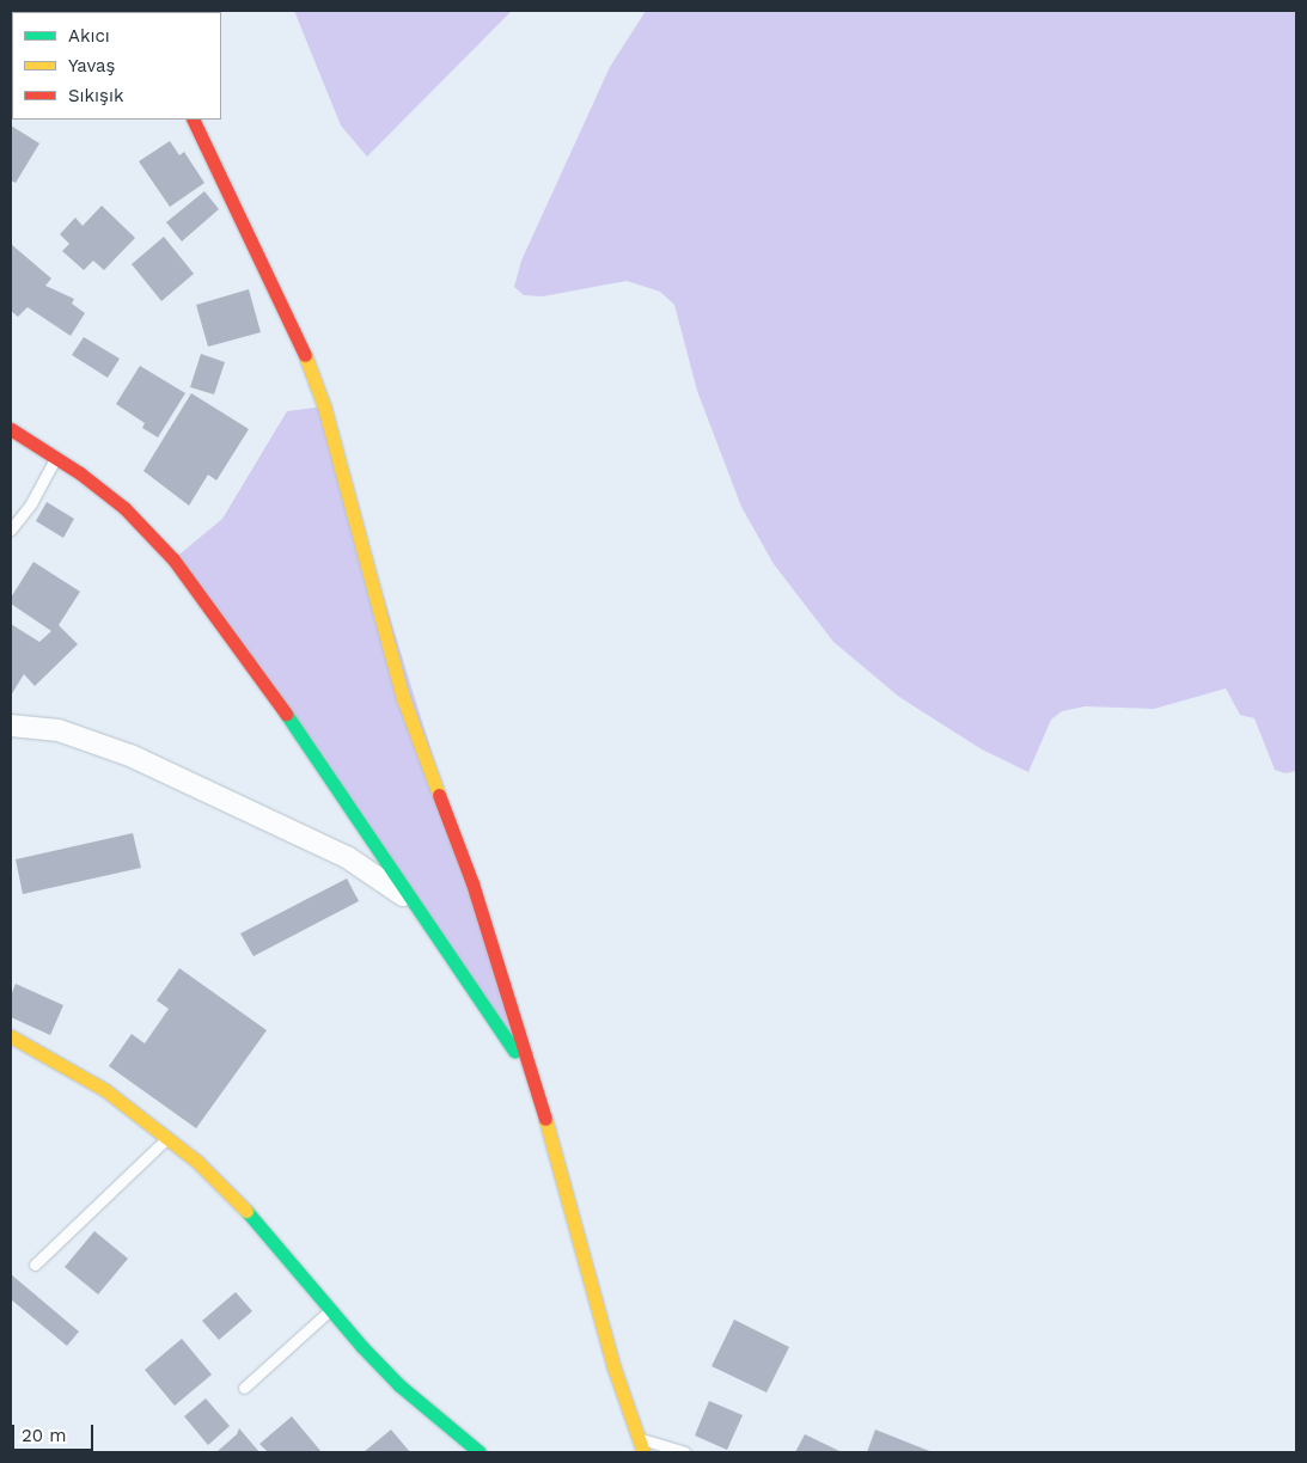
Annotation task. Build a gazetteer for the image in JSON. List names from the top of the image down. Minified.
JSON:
{"legend":["Akıcı","Yavaş","Sıkışık"],"scale_bar":"20 m"}
